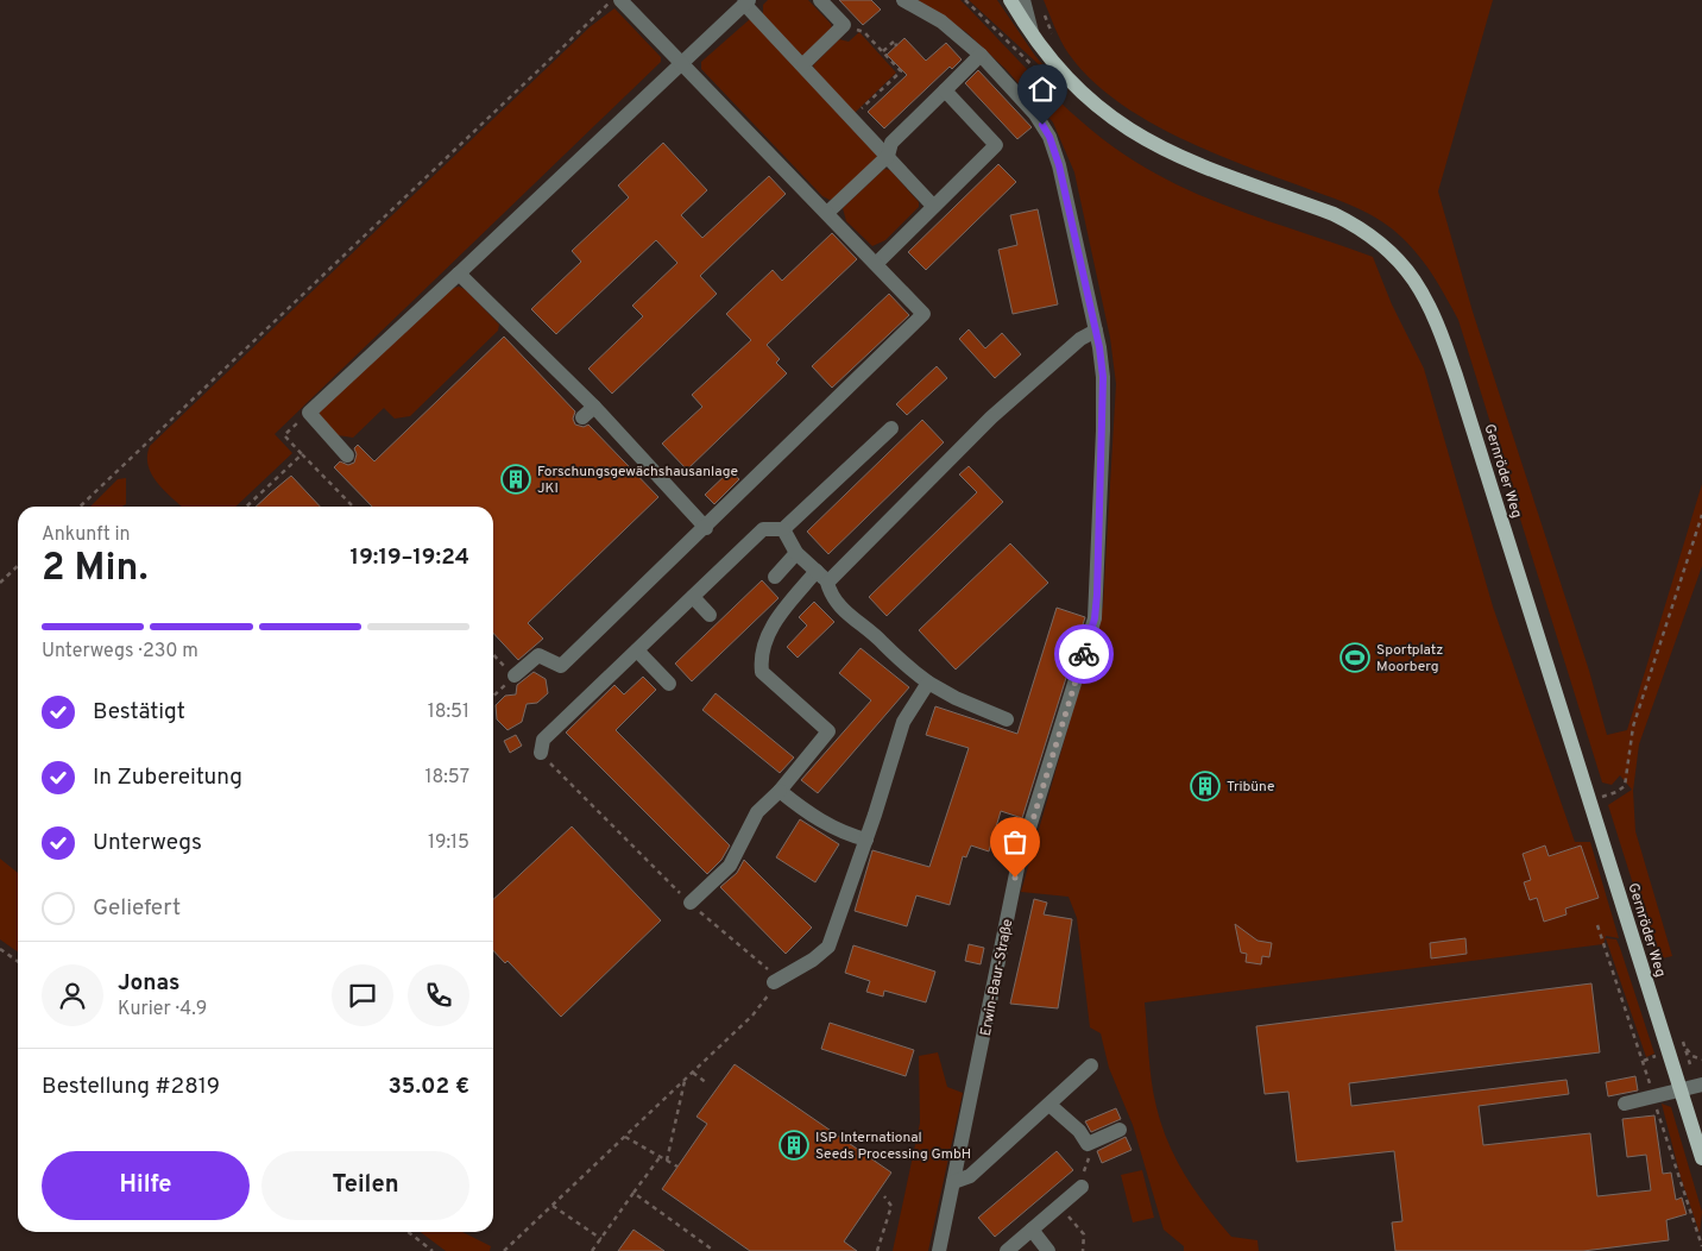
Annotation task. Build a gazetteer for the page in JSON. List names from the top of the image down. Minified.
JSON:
{"streets":{"main road":["Gernröder Weg"],"street":["Erwin-Baur-Straße"]},"places":{"building":["Forschungsgewächshausanlage JKI","Tribüne","ISP International Seeds Processing GmbH"],"sports":["Sportplatz Moorberg"]},"page":{"heading":["2 Min.","Ankunft in","19:19–19:24"],"panel":["Jonas","Kurier · 4.9","Bestellung #2819","35.02 €"],"bar":"Unterwegs · 230 m","list":[["Bestätigt","18:51"],["In Zubereitung","18:57"],["Unterwegs","19:15"],"Geliefert"],"buttons":["Hilfe","Teilen"]}}
